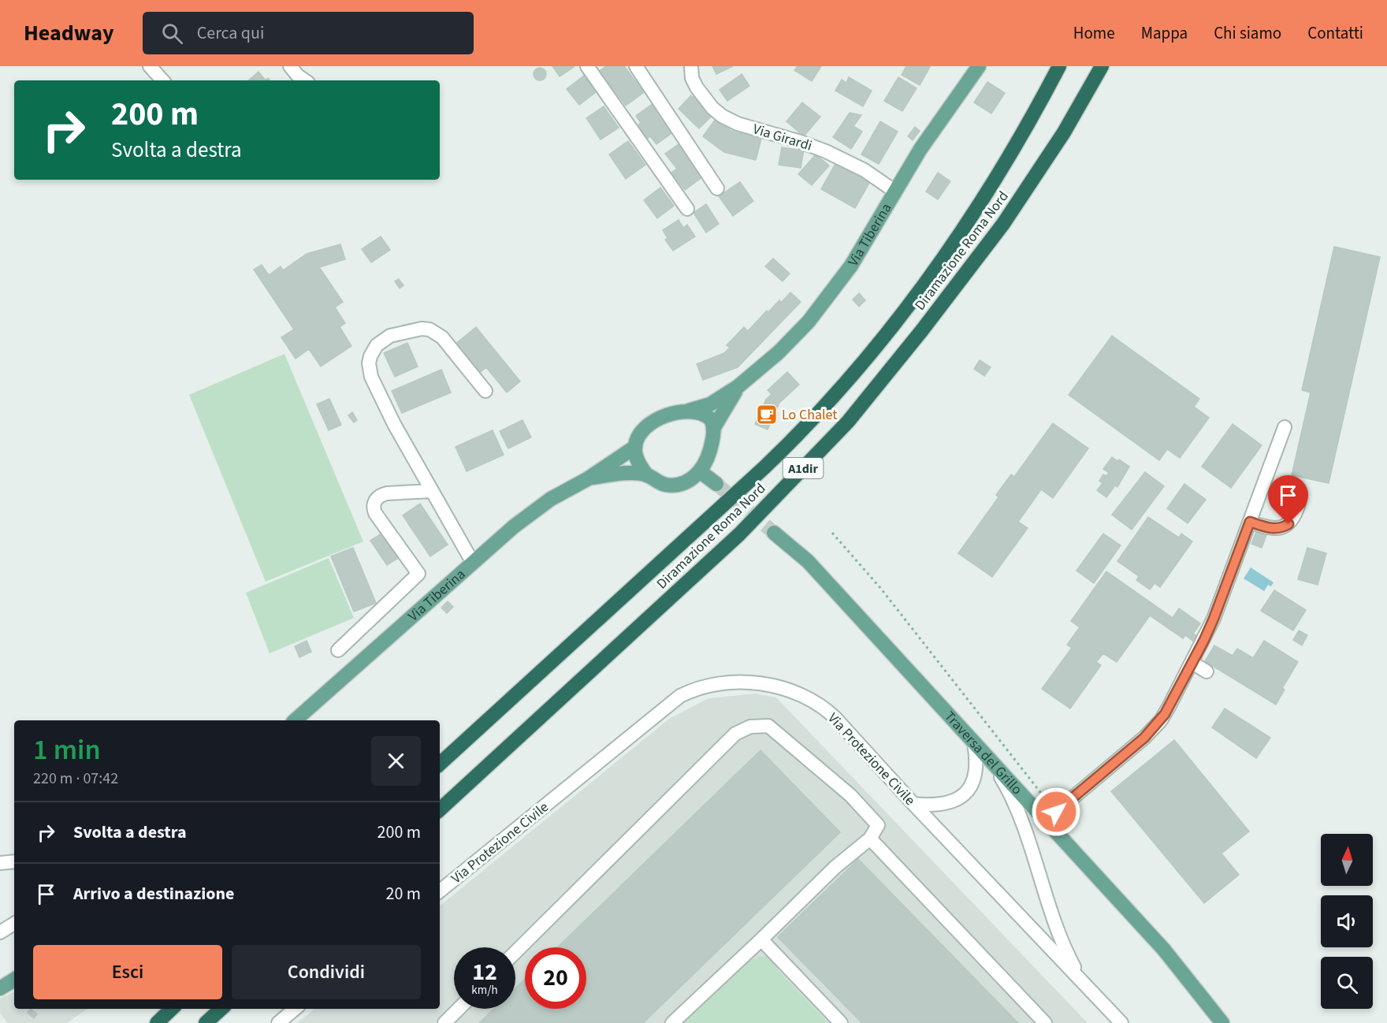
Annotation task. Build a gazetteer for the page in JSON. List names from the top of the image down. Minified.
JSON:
{"streets":{"highway":["Diramazione Roma Nord","A1dir"],"main road":["Via Tiberina","Traversa del Grillo"],"street":["Via Girardi","Via Protezione Civile"]},"crossings":[["Via Girardi","Via Tiberina"]],"places":{"cafe":["Lo Chalet"]},"north":"top","page":{"header":"Headway","search":"Cerca qui","nav":["Home","Mappa","Chi siamo","Contatti"],"turn":["200 m","Svolta a destra"],"heading":["1 min","220 m · 07:42"],"list":[{"name":"Svolta a destra","value":"200 m"},{"name":"Arrivo a destinazione","value":"20 m"}],"buttons":["Esci","Condividi"],"speed":"12 km/h","limit":"20"}}
